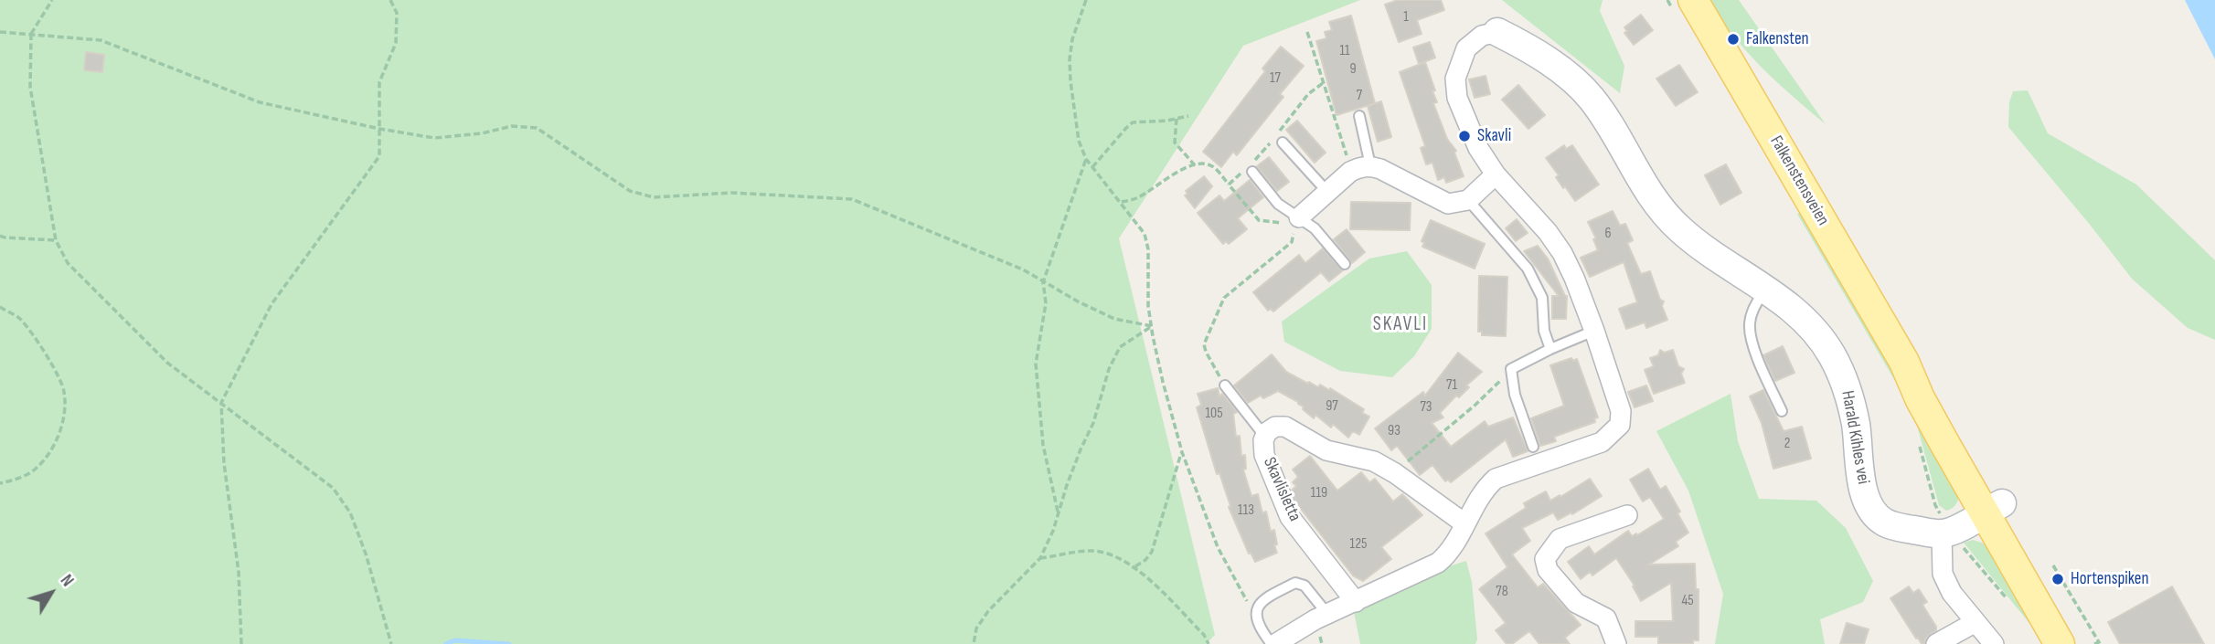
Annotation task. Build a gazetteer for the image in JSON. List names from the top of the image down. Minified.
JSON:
{"streets":{"main road":["Falkenstensveien"],"street":["Harald Kihles vei","Skavlisletta"]},"districts":["SKAVLI"],"places":["Falkensten","Skavli","Hortenspiken"],"house_numbers":["1","11","9","17","7","6","71","97","73","105","93","2","119","113","125","78","45"],"north":"top right"}
